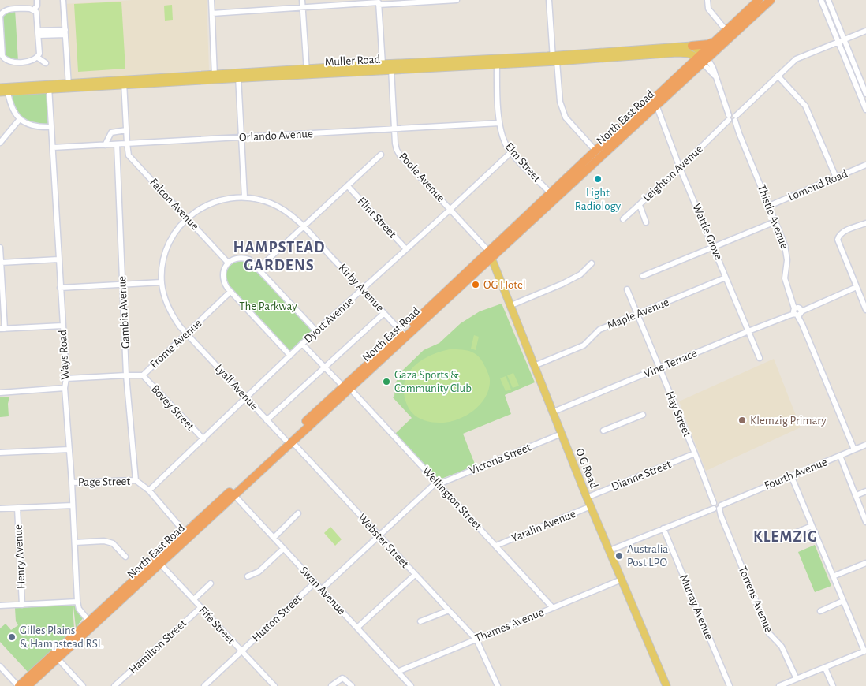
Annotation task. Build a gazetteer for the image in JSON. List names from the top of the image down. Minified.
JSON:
{"streets":{"highway":["North East Road"],"main road":["Muller Road","O G Road"],"street":["Orlando Avenue","Elm Street","Leighton Avenue","Poole Avenue","Lomond Road","Falcon Avenue","Thistle Avenue","Flint Street","Wattle Grove","Kirby Avenue","Gambia Avenue","Maple Avenue","Dyott Avenue","Frome Avenue","Ways Road","Vine Terrace","Lyall Avenue","Bovey Street","Hay Street","Victoria Street","Fourth Avenue","Dianne Street","Page Street","Wellington Street","Yaralin Avenue","Webster Street","Henry Avenue","Swan Avenue","Torrens Avenue","Murray Avenue","Hutton Street","Fife Street","Thames Avenue","Hamilton Street"]},"crossings":[["Muller Road","North East Road"],["Muller Road","Elm Street"],["Muller Road","Poole Avenue"],["Muller Road","Falcon Avenue"],["Muller Road","Thistle Avenue"],["Muller Road","Ways Road"],["North East Road","Elm Street"],["North East Road","Poole Avenue"],["North East Road","Thistle Avenue"],["North East Road","Wattle Grove"],["North East Road","Kirby Avenue"],["North East Road","Ways Road"],["North East Road","Lyall Avenue"],["North East Road","O G Road"],["North East Road","Page Street"],["North East Road","Wellington Street"],["North East Road","Webster Street"],["North East Road","Swan Avenue"],["North East Road","Fife Street"],["Orlando Avenue","Elm Street"],["Orlando Avenue","Poole Avenue"],["Orlando Avenue","Falcon Avenue"],["Orlando Avenue","Gambia Avenue"],["Orlando Avenue","Ways Road"],["Elm Street","Dyott Avenue"],["Leighton Avenue","Thistle Avenue"],["Leighton Avenue","Wattle Grove"],["Poole Avenue","Dyott Avenue"],["Poole Avenue","O G Road"],["Lomond Road","Thistle Avenue"],["Falcon Avenue","Kirby Avenue"],["Falcon Avenue","Lyall Avenue"],["Thistle Avenue","Vine Terrace"],["Thistle Avenue","Fourth Avenue"],["Flint Street","Dyott Avenue"],["Wattle Grove","Maple Avenue"],["Wattle Grove","Vine Terrace"],["Kirby Avenue","Dyott Avenue"],["Kirby Avenue","Lyall Avenue"],["Gambia Avenue","Frome Avenue"],["Gambia Avenue","Page Street"],["Maple Avenue","Hay Street"],["Maple Avenue","O G Road"],["Dyott Avenue","Lyall Avenue"],["Dyott Avenue","Bovey Street"],["Dyott Avenue","Page Street"],["Dyott Avenue","Wellington Street"],["Frome Avenue","Ways Road"],["Frome Avenue","Lyall Avenue"],["Frome Avenue","Bovey Street"],["Ways Road","Page Street"],["Vine Terrace","Hay Street"],["Vine Terrace","O G Road"],["Lyall Avenue","Webster Street"],["Hay Street","Fourth Avenue"],["Hay Street","Dianne Street"],["Hay Street","Torrens Avenue"],["Victoria Street","O G Road"],["Victoria Street","Wellington Street"],["O G Road","Fourth Avenue"],["O G Road","Dianne Street"],["O G Road","Yaralin Avenue"],["O G Road","Thames Avenue"],["Fourth Avenue","Torrens Avenue"],["Fourth Avenue","Murray Avenue"],["Wellington Street","Yaralin Avenue"],["Wellington Street","Thames Avenue"],["Webster Street","Thames Avenue"],["Swan Avenue","Hutton Street"],["Swan Avenue","Thames Avenue"],["Hutton Street","Fife Street"],["Fife Street","Hamilton Street"]],"districts":["HAMPSTEAD GARDENS","KLEMZIG"],"parks":["The Parkway"],"places":["Light Radiology","OG Hotel","Gaza Sports & Community Club","Klemzig Primary","Australia Post LPO","Gilles Plains & Hampstead RSL"]}
